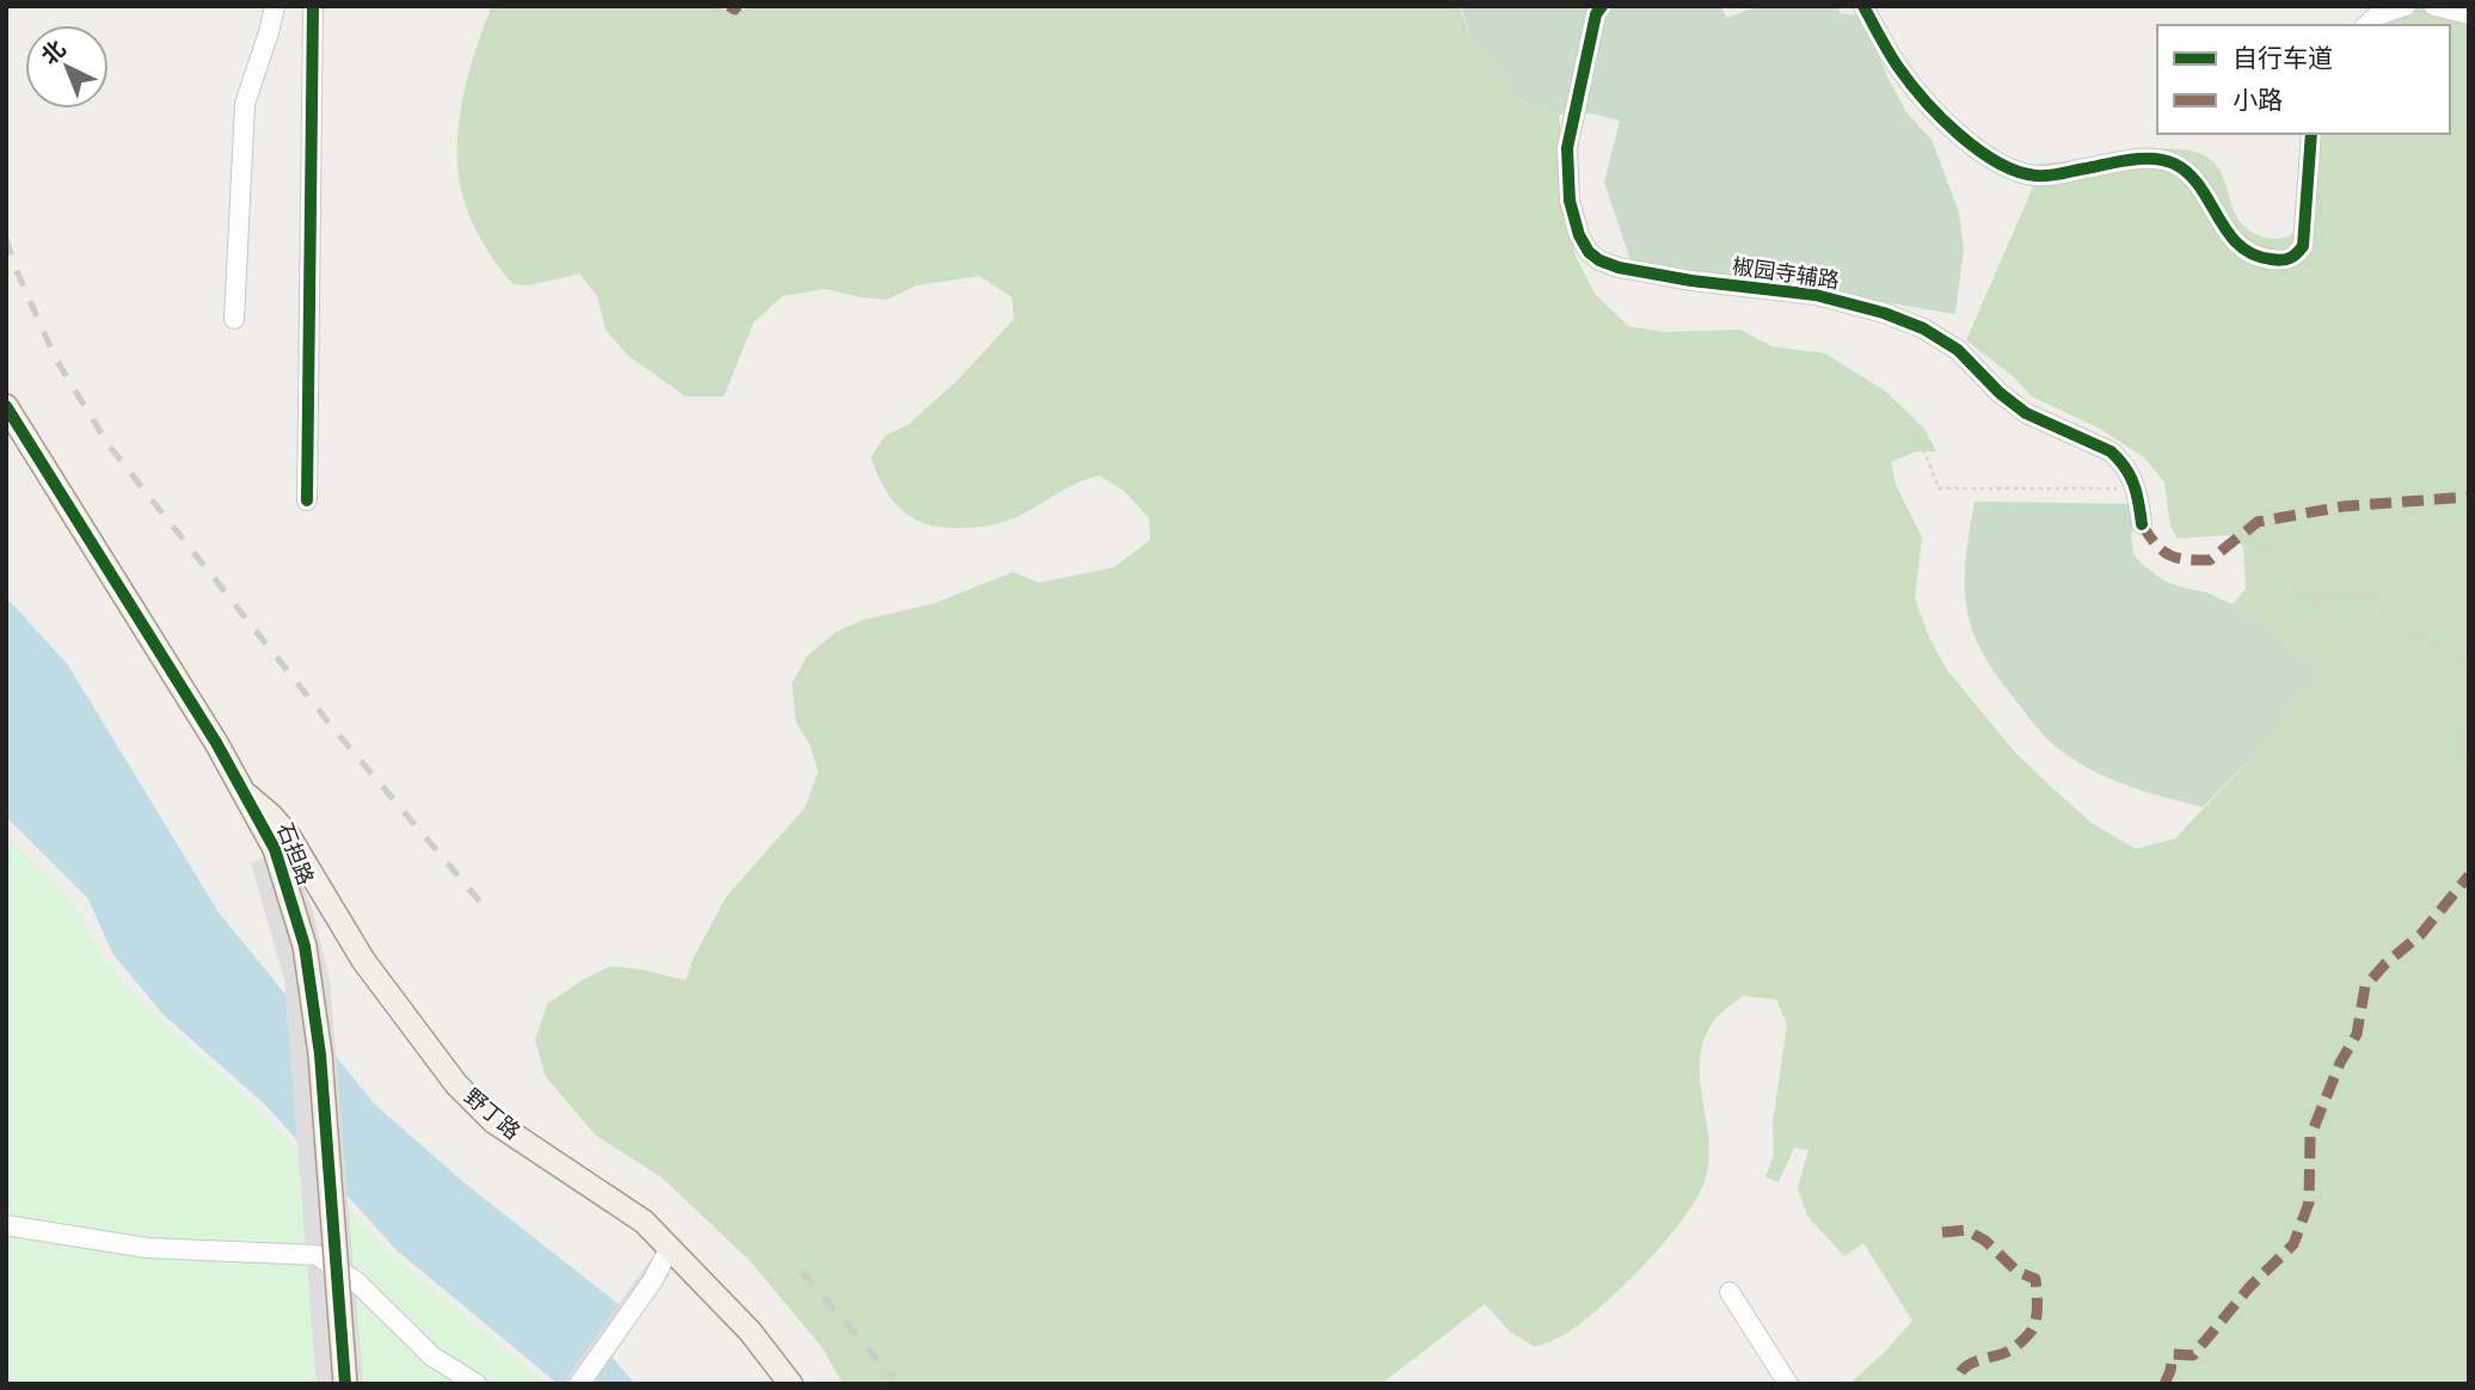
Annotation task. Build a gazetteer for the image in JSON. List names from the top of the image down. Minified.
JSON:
{"streets":{"main road":["石担路","野丁路"],"street":["椒园寺辅路"]},"crossings":[["石担路","野丁路"]],"legend":["自行车道","小路"],"north":"top left"}
